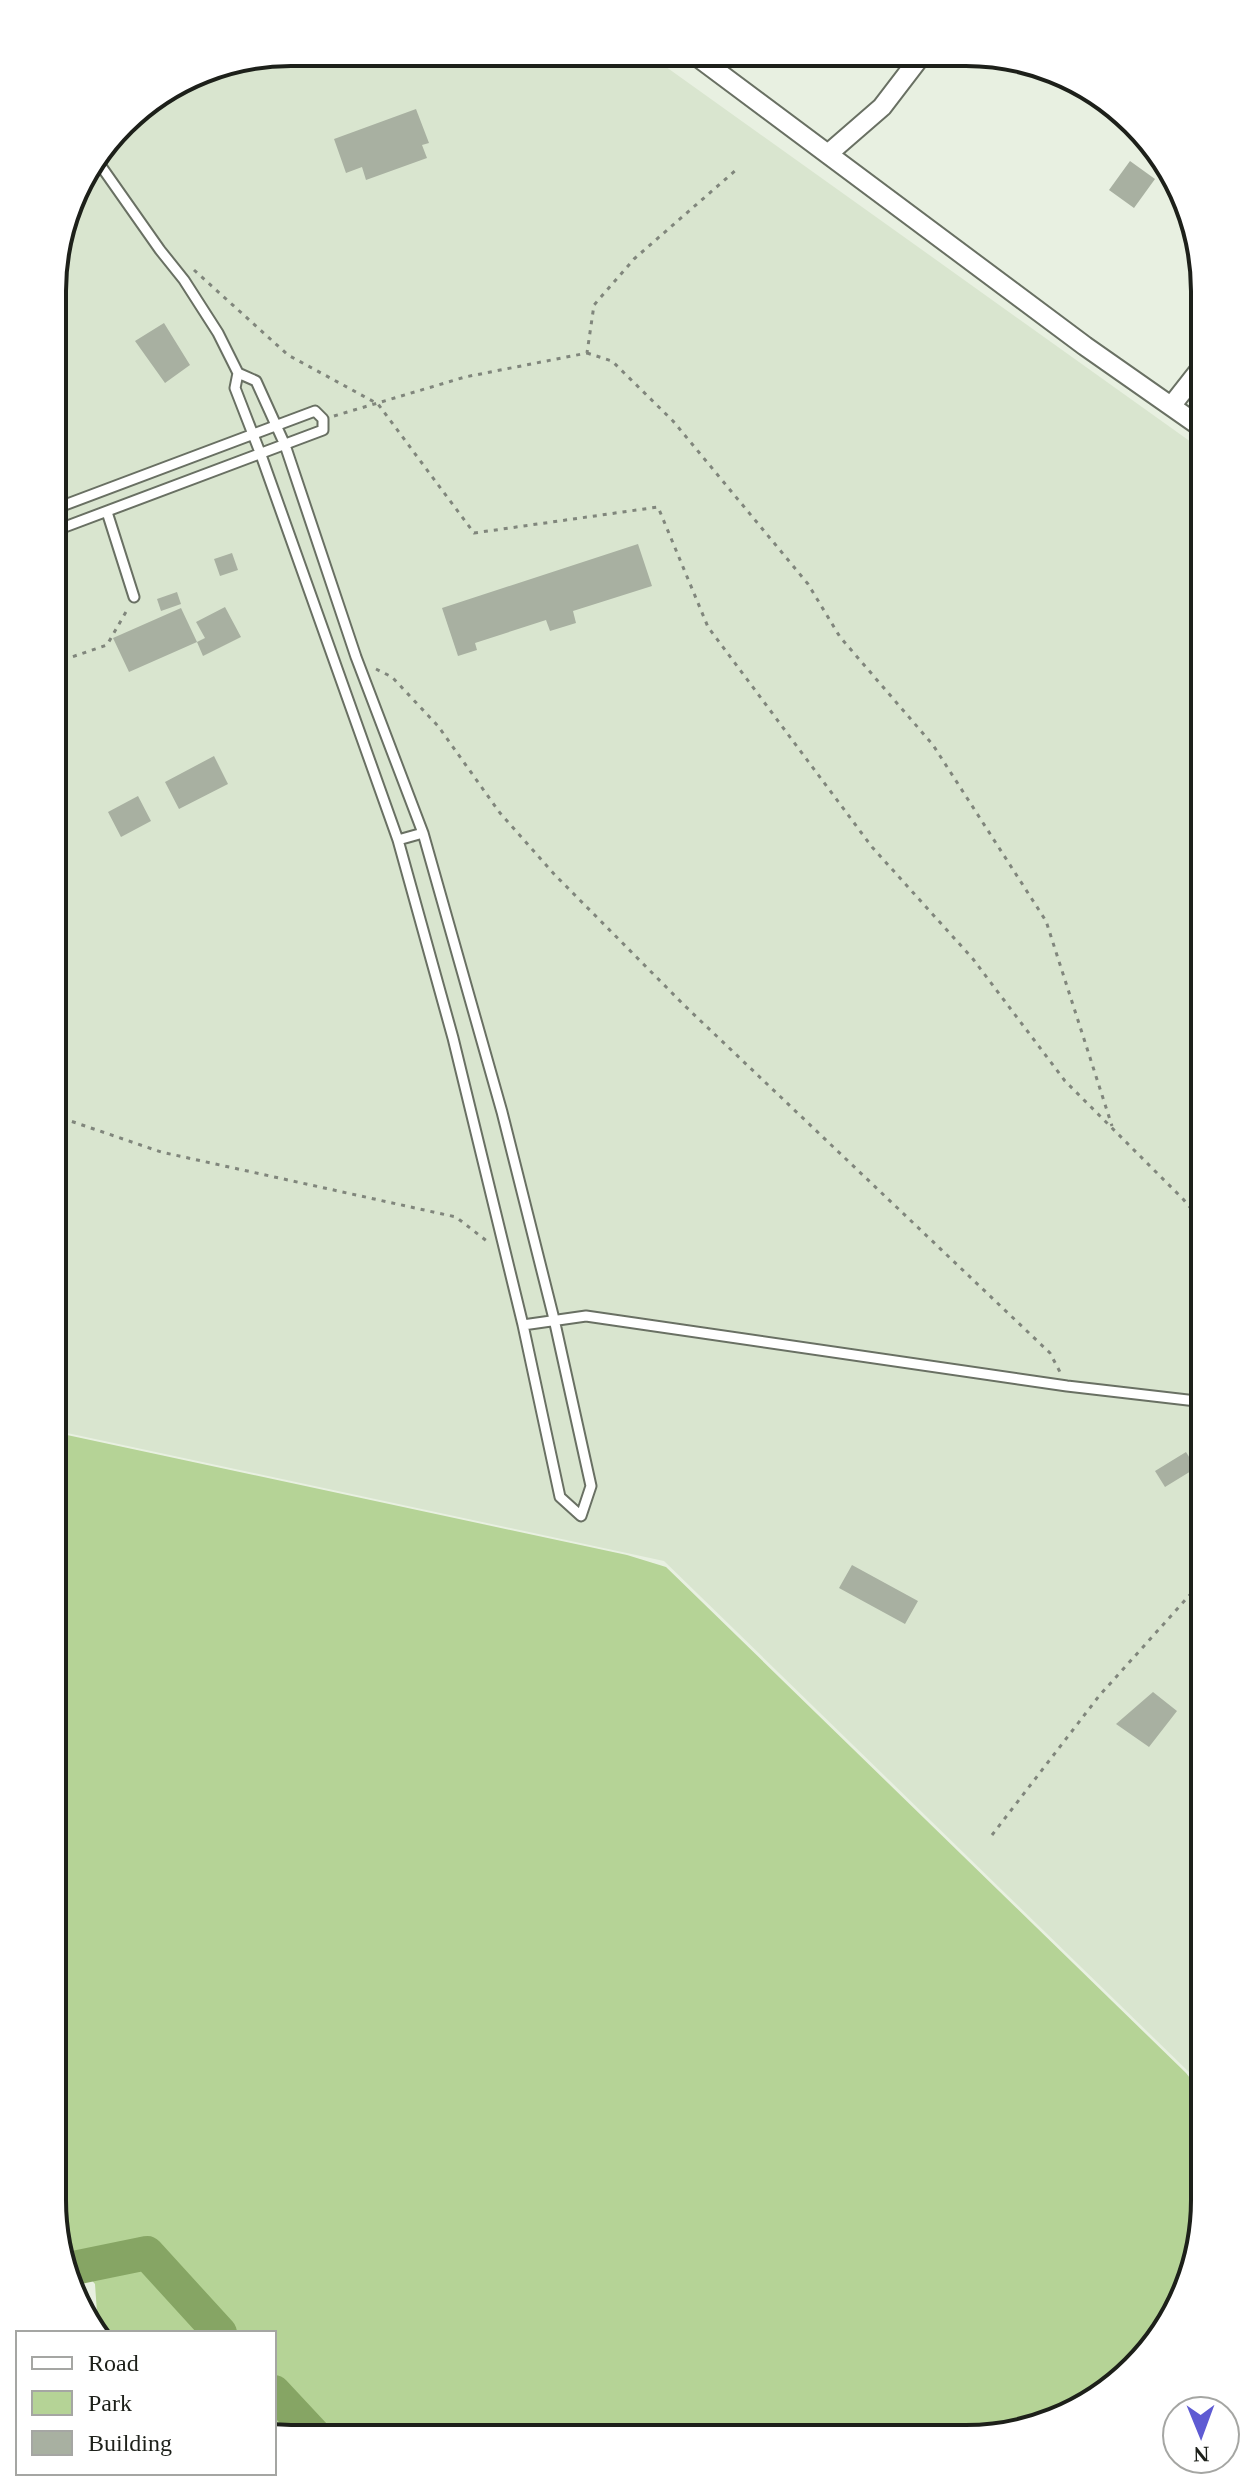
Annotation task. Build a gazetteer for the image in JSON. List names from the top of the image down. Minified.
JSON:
{"legend":["Road","Park","Building"],"north":"bottom"}
